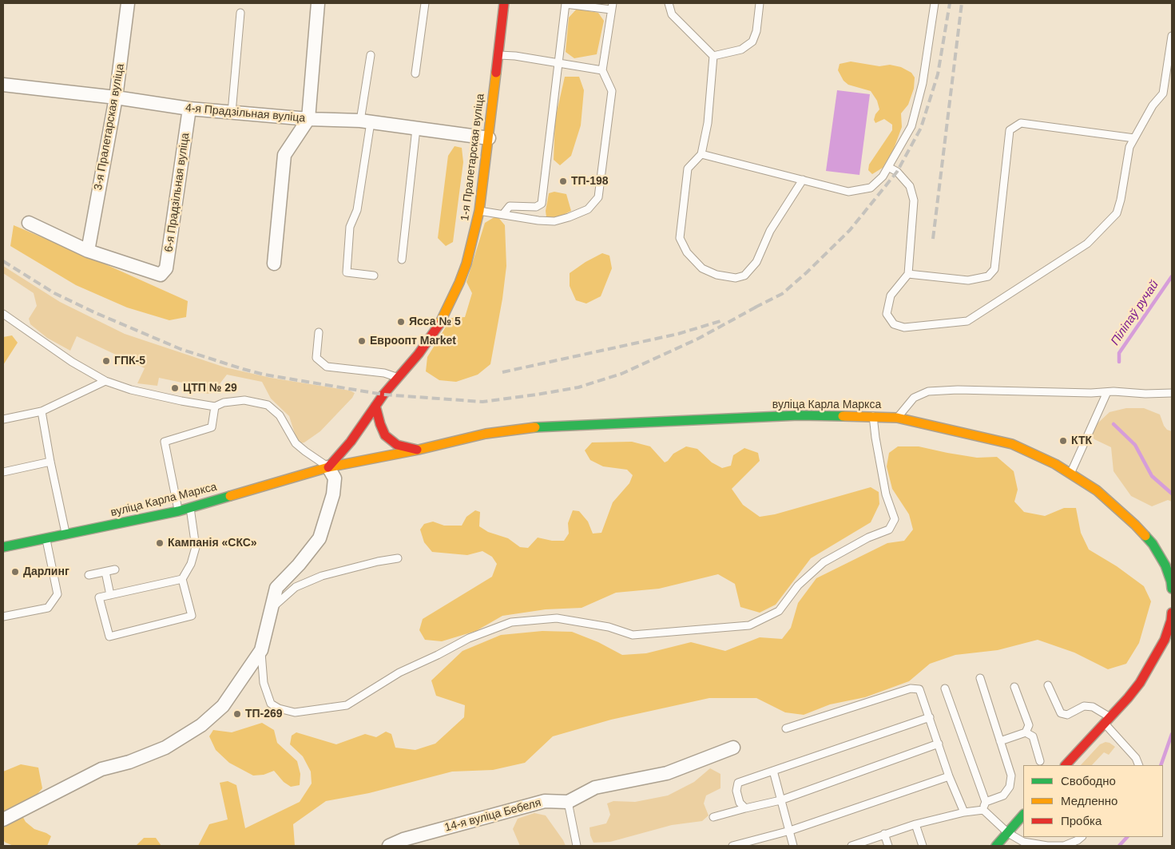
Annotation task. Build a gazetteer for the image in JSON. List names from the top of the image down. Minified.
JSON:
{"streets":{"main road":["1-я Пралетарская вуліца","вуліца Карла Маркса"],"street":["4-я Прадзільная вуліца","3-я Пралетарская вуліца","6-я Прадзільная вуліца","14-я вуліца Бебеля"]},"crossings":[["4-я Прадзільная вуліца","3-я Пралетарская вуліца"],["4-я Прадзільная вуліца","1-я Пралетарская вуліца"],["4-я Прадзільная вуліца","6-я Прадзільная вуліца"],["3-я Пралетарская вуліца","6-я Прадзільная вуліца"],["1-я Пралетарская вуліца","вуліца Карла Маркса"]],"water":["Піліпаў ручай"],"places":["ТП-198","Ясса № 5","Евроопт Market","ГПК-5","ЦТП № 29","КТК","Кампанія «СКС»","Дарлинг","ТП-269"],"legend":["Свободно","Медленно","Пробка"]}
